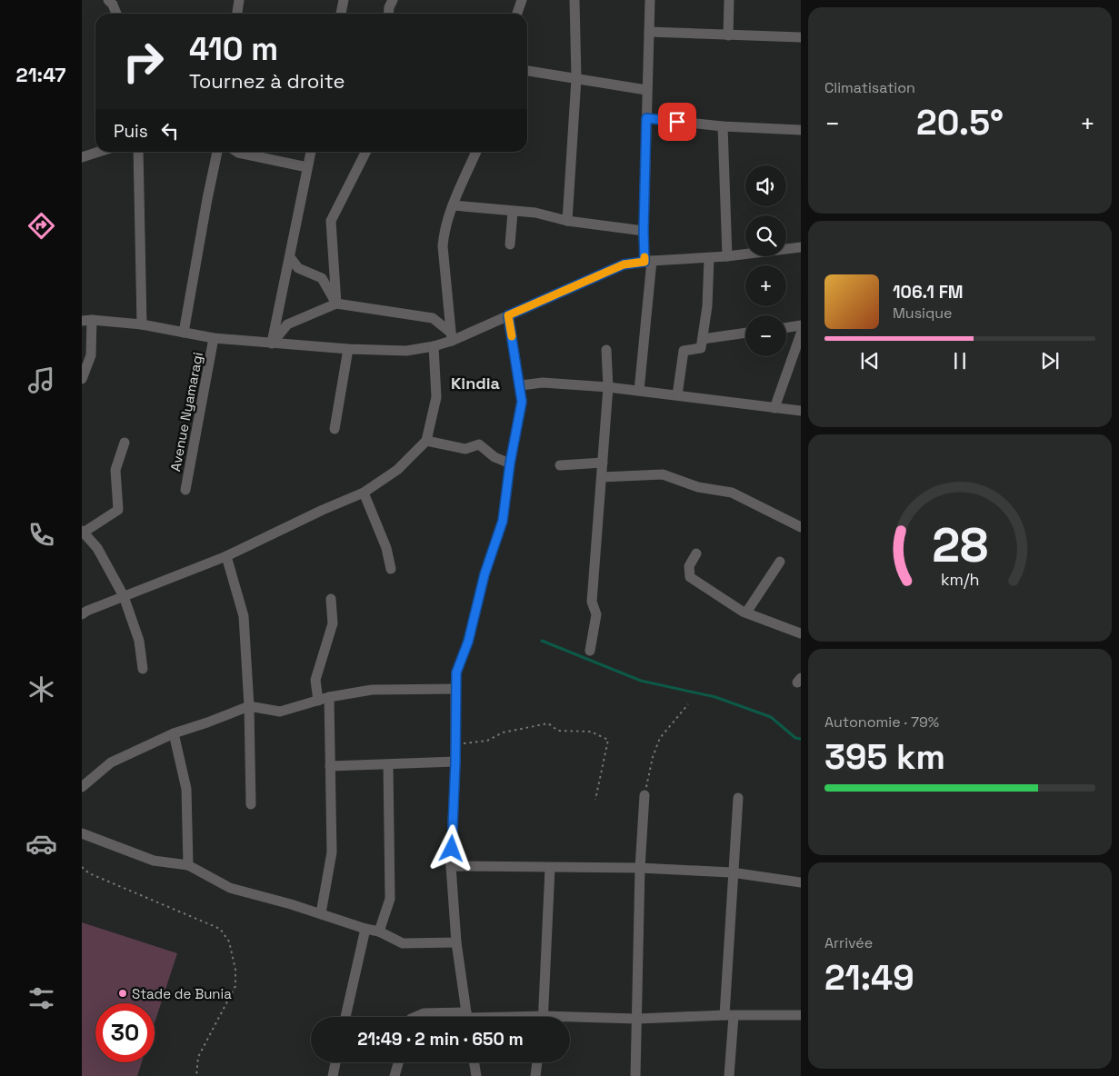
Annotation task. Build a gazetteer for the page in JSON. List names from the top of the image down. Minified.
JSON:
{"streets":{"street":["Avenue Nyamaragi"]},"districts":["Kindia"],"places":["Stade de Bunia"],"page":{"tabs":"21:47","tile":["Climatisation",["Autonomie · 79%","395 km"],["Arrivée","21:49"]],"turn":["410 m","Tournez à droite"],"heat":["−","20.5°","+"],"then":"Puis","map_buttons":["+","−"],"song":["106.1 FM","Musique"],"limit":"30","trip":"21:49 · 2 min · 650 m","gauge":["28","km/h"]}}
